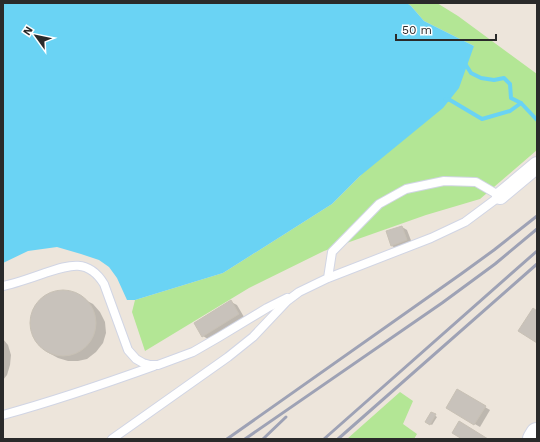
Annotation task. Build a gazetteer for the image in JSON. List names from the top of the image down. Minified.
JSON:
{"scale_bar":"50 m","north":"top left"}
